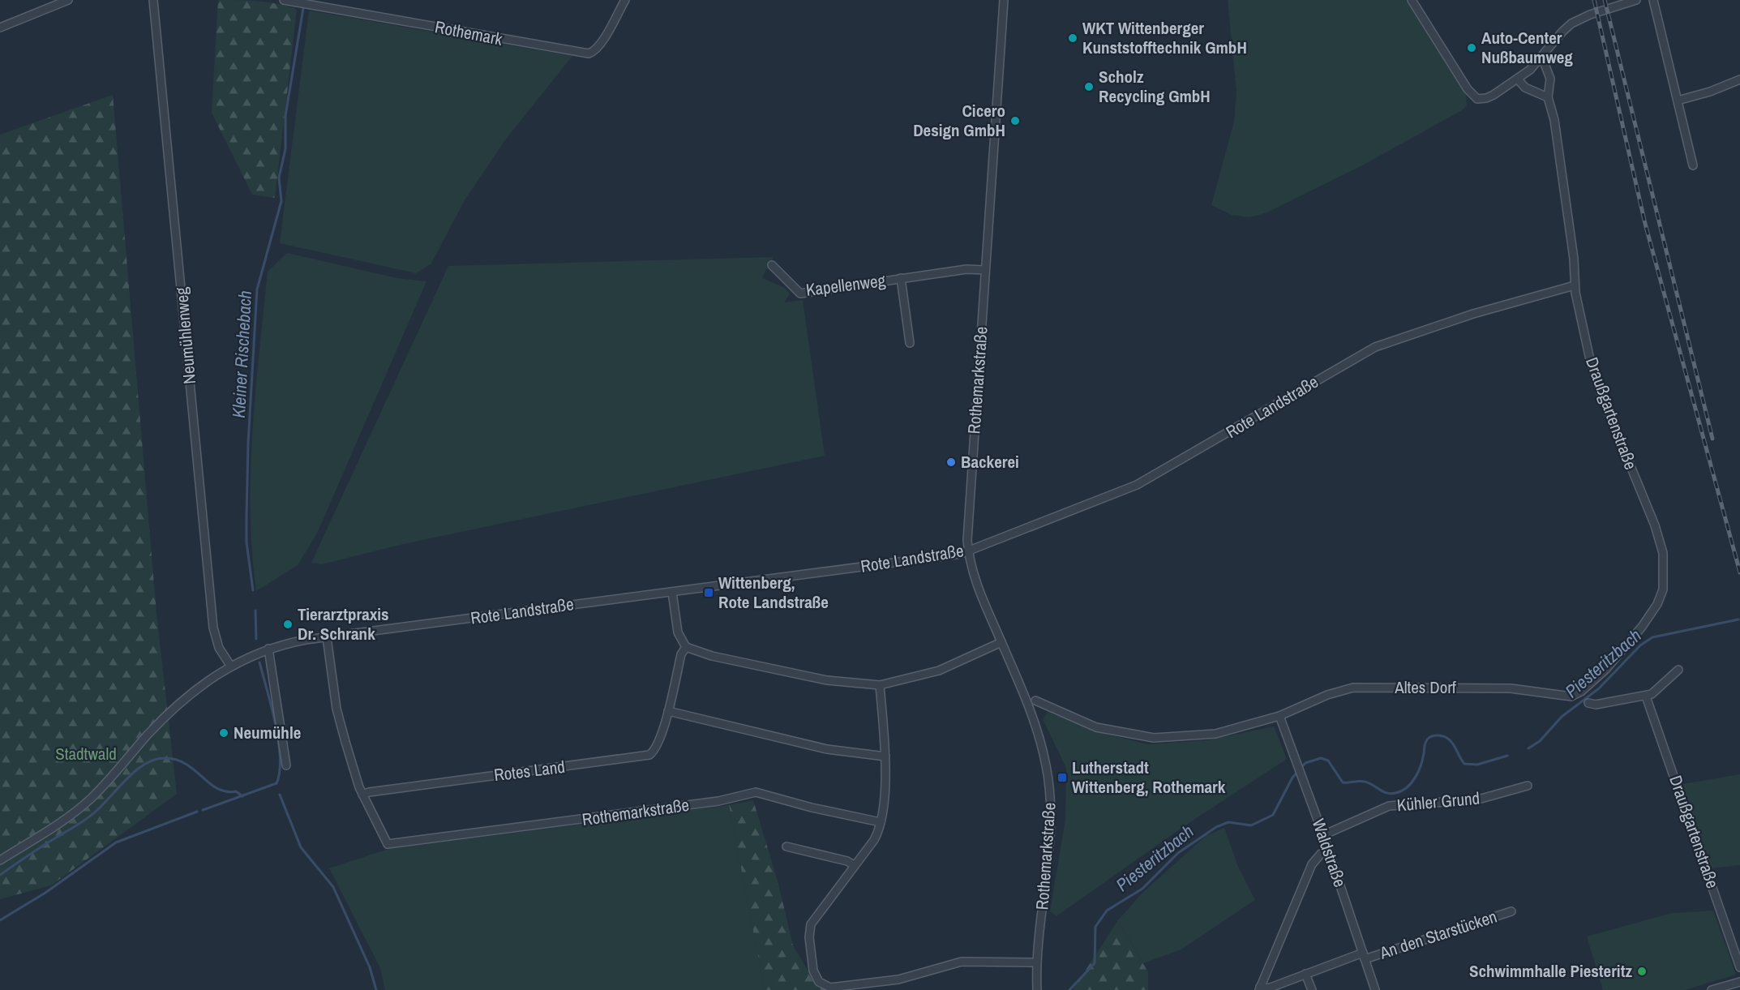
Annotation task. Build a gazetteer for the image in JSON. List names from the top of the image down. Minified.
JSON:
{"streets":{"street":["Rothemark","Kapellenweg","Neumühlenweg","Rothemarkstraße","Rote Landstraße","Draußgartenstraße","Altes Dorf","Rotes Land","Kühler Grund","Waldstraße","An den Starstücken"]},"crossings":[["Kapellenweg","Rothemarkstraße"],["Neumühlenweg","Rote Landstraße"],["Rothemarkstraße","Rote Landstraße"],["Rothemarkstraße","Rotes Land"],["Rote Landstraße","Draußgartenstraße"],["Draußgartenstraße","Altes Dorf"],["Altes Dorf","Waldstraße"],["Kühler Grund","Waldstraße"],["Waldstraße","An den Starstücken"]],"water":["Kleiner Rischebach","Piesteritzbach"],"parks":["Stadtwald"],"places":{"other":["WKT Wittenberger Kunststofftechnik GmbH","Auto-Center Nußbaumweg","Scholz Recycling GmbH","Cicero Design GmbH","Backerei","Tierarztpraxis Dr. Schrank","Neumühle","Schwimmhalle Piesteritz"],"transit":["Wittenberg, Rote Landstraße","Lutherstadt Wittenberg, Rothemark"]}}
